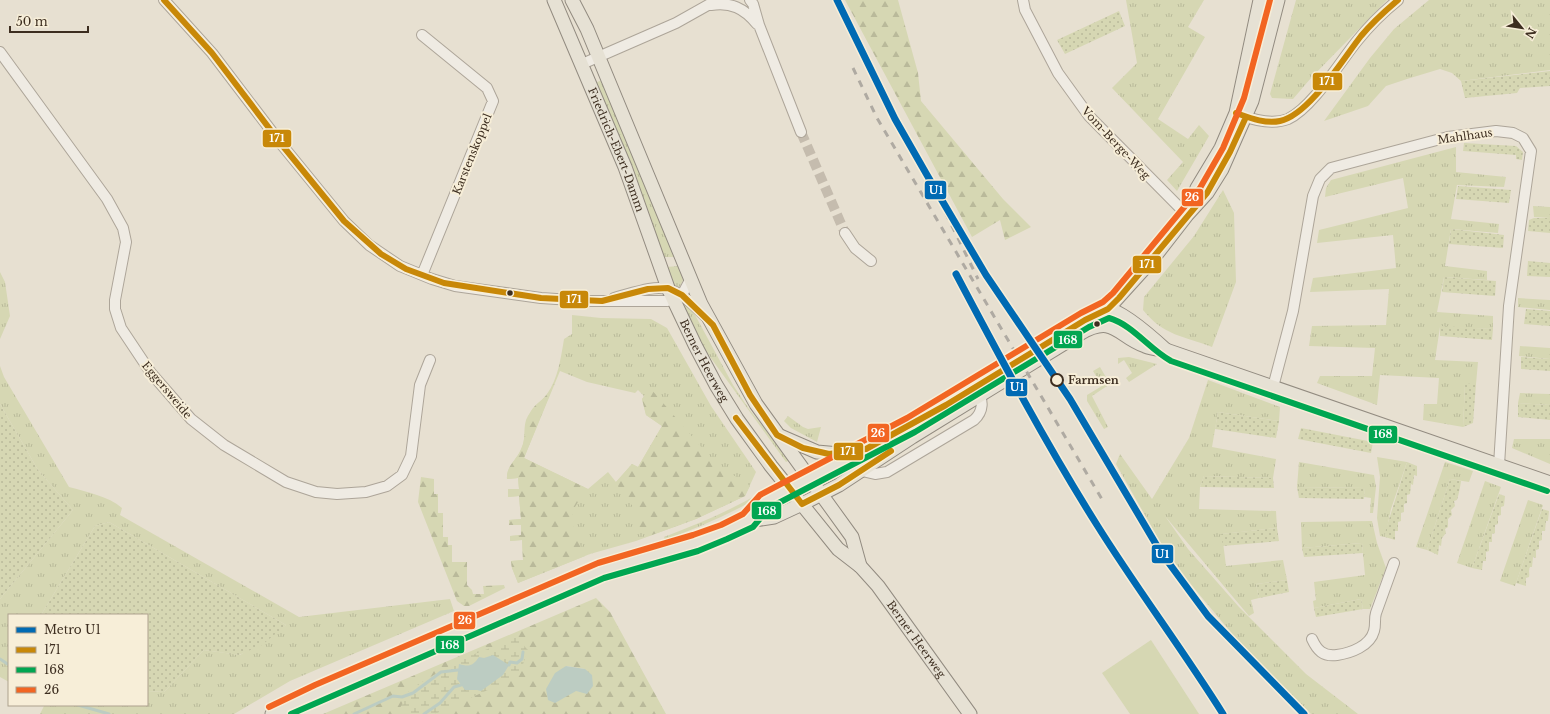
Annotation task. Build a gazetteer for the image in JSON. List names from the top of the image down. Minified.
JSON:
{"streets":{"main road":["Friedrich-Ebert-Damm","Berner Heerweg"],"street":["Mahlhaus","Vom-Berge-Weg","Karstenskoppel","Eggersweide"]},"crossings":[["Friedrich-Ebert-Damm","Berner Heerweg"]],"places":["Farmsen"],"lines":["metro line U1","transit line 171","transit line 26","transit line 168"],"legend":["Metro U1","171","168","26"],"scale_bar":"50 m","north":"bottom right"}
